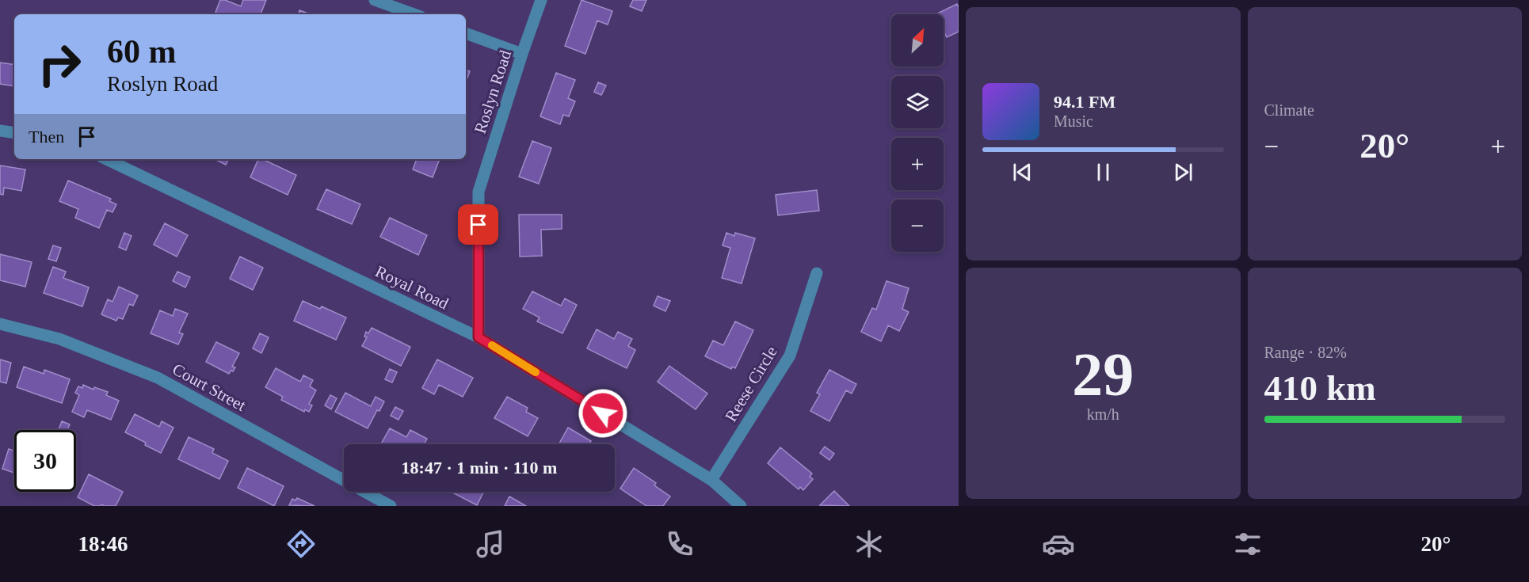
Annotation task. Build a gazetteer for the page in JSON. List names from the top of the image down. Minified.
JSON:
{"streets":{"street":["Roslyn Road","Royal Road","Reese Circle","Court Street"]},"crossings":[["Roslyn Road","Royal Road"],["Royal Road","Reese Circle"]],"north":"top right","page":{"tile":["Climate",["29","km/h"],["Range · 82%","410 km"]],"map_buttons":["+","−"],"turn":["60 m","Roslyn Road"],"song":["94.1 FM","Music"],"then":"Then","heat":["−","20°","+"],"limit":"30","trip":"18:47 · 1 min · 110 m","tabs":["18:46","20°"]}}
